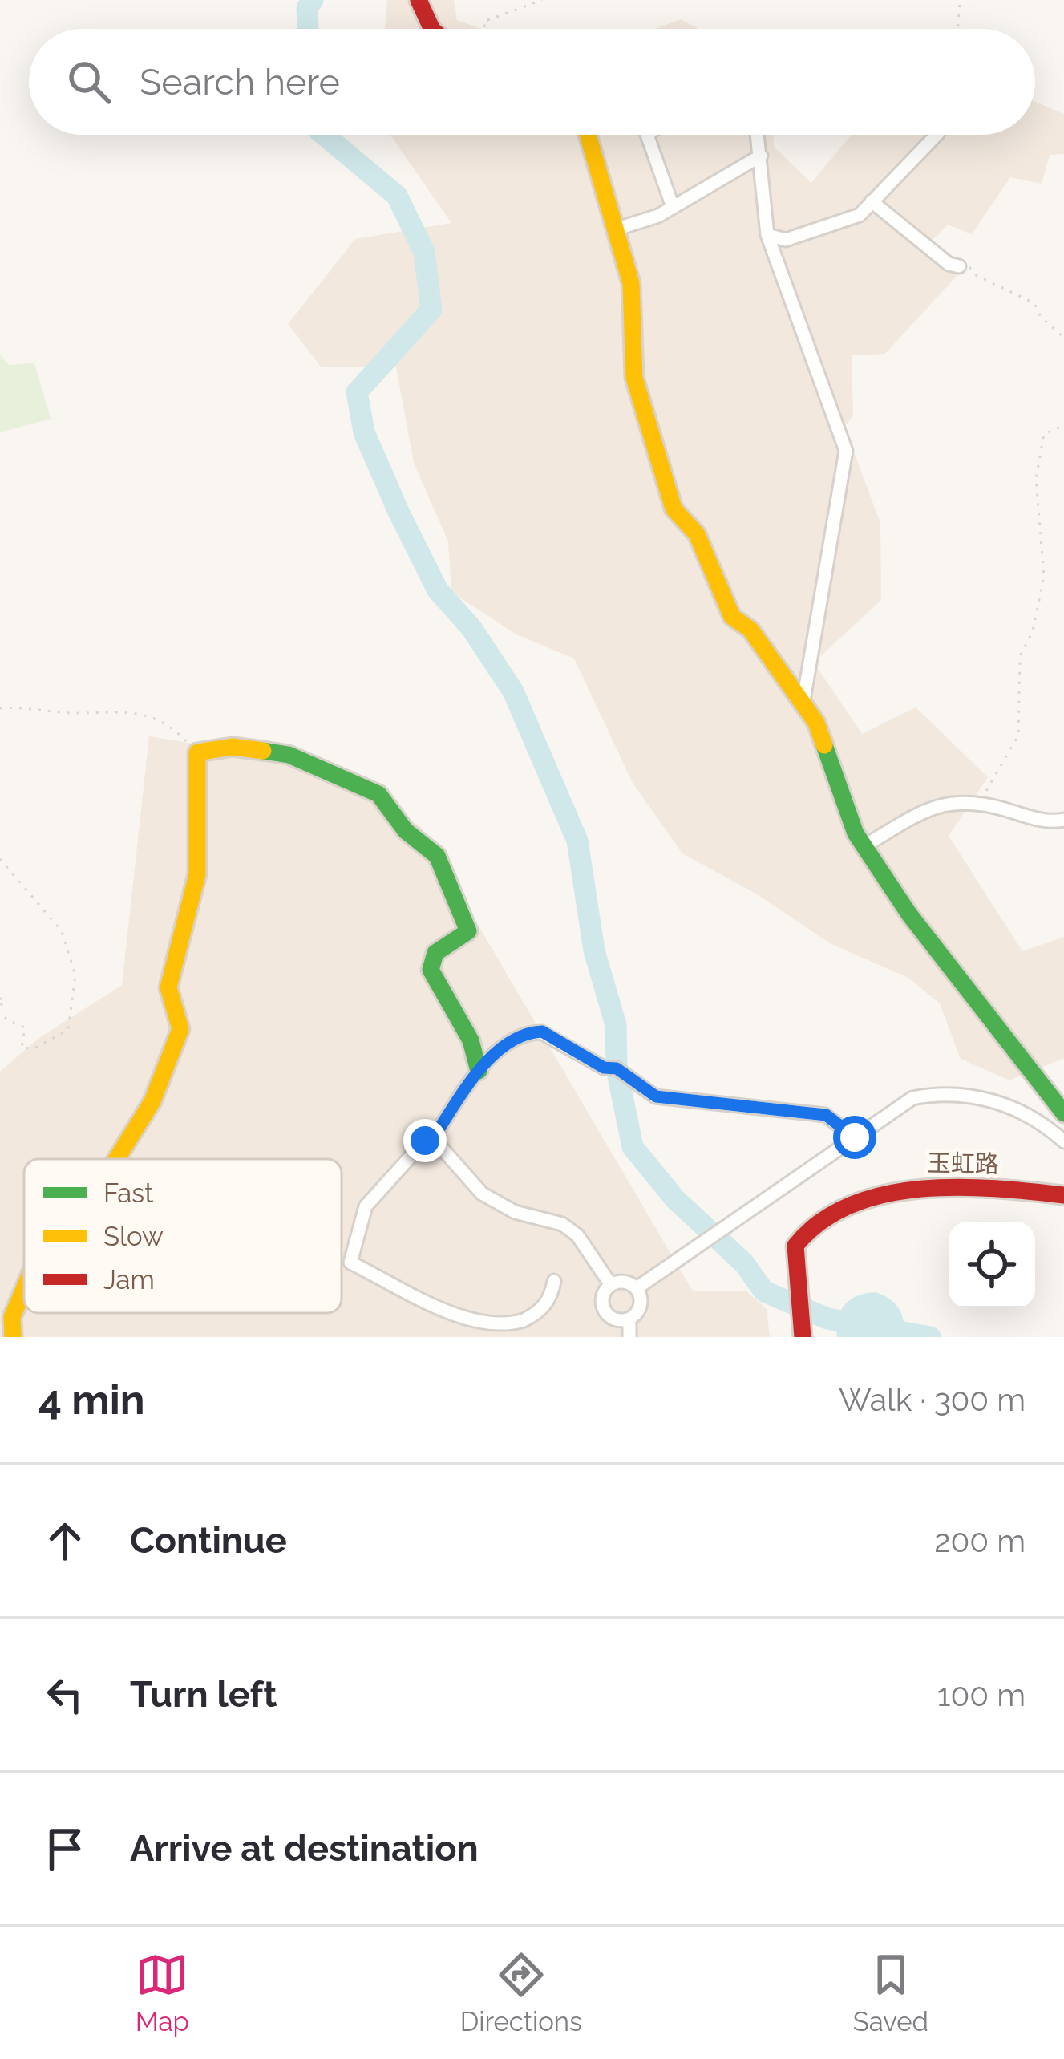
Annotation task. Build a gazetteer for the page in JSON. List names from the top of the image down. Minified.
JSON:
{"streets":{"street":["玉虹路"]},"legend":["Fast","Slow","Jam"],"page":{"search":"Search here","heading":["4 min","Walk · 300 m"],"list":[["Continue","200 m"],["Turn left","100 m"],"Arrive at destination"],"nav":["Map","Directions","Saved"]}}
